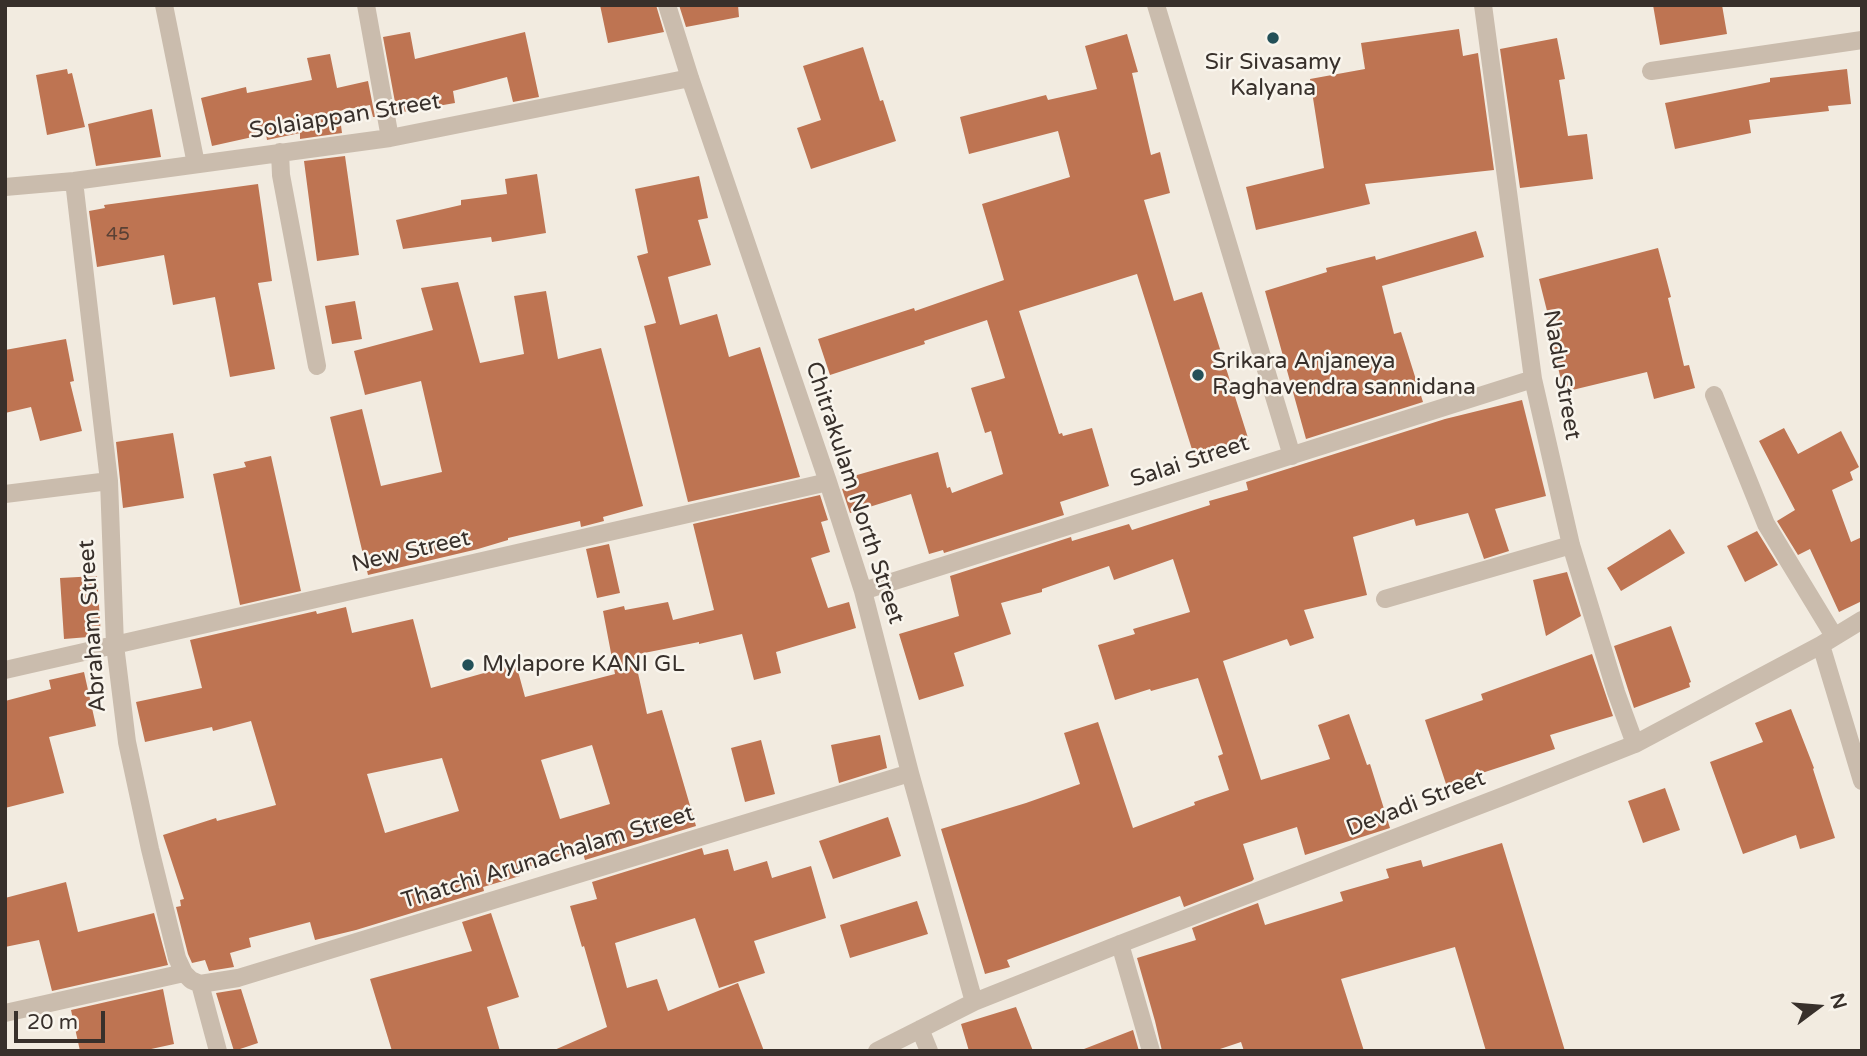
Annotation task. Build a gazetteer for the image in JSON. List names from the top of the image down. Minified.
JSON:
{"streets":{"street":["Solaiappan Street","Nadu Street","Salai Street","Chitrakulam North Street","New Street","Abraham Street","Devadi Street","Thatchi Arunachalam Street"]},"crossings":[["Solaiappan Street","Chitrakulam North Street"],["Solaiappan Street","Abraham Street"],["Nadu Street","Salai Street"],["Nadu Street","Devadi Street"],["Salai Street","Chitrakulam North Street"],["Chitrakulam North Street","New Street"],["Chitrakulam North Street","Devadi Street"],["Chitrakulam North Street","Thatchi Arunachalam Street"],["New Street","Abraham Street"]],"places":["Sir Sivasamy Kalyana","Srikara Anjaneya Raghavendra sannidana","Mylapore KANI GL"],"house_numbers":["45"],"scale_bar":"20 m","north":"right"}
